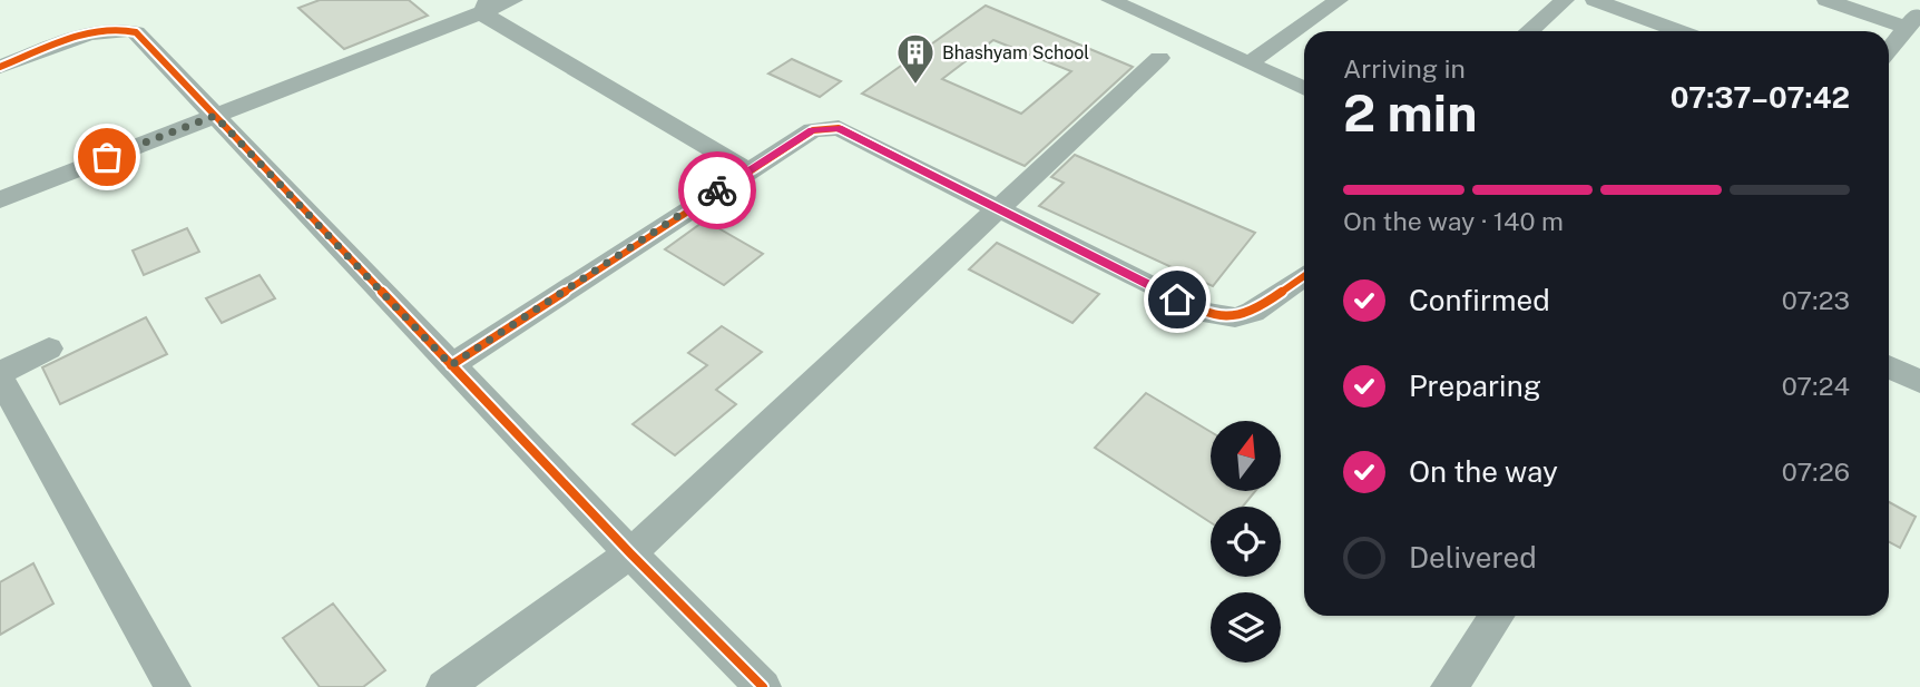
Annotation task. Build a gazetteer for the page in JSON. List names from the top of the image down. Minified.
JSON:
{"places":{"building":["Bhashyam School"]},"north":"top","page":{"heading":["2 min","Arriving in","07:37–07:42"],"bar":"On the way · 140 m","list":[["Confirmed","07:23"],["Preparing","07:24"],["On the way","07:26"],"Delivered"]}}
